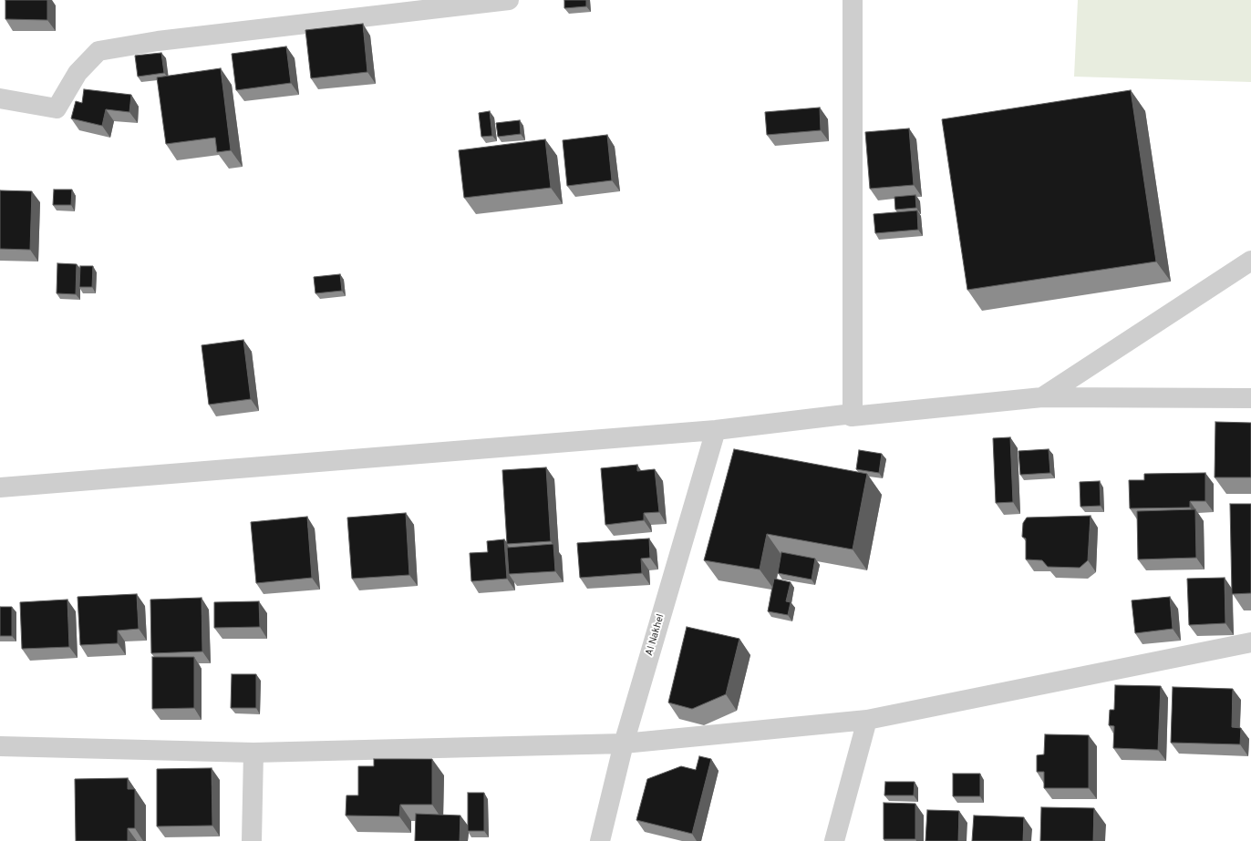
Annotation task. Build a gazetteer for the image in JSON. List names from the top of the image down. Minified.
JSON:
{"streets":{"street":["Al Nakhel"]}}
